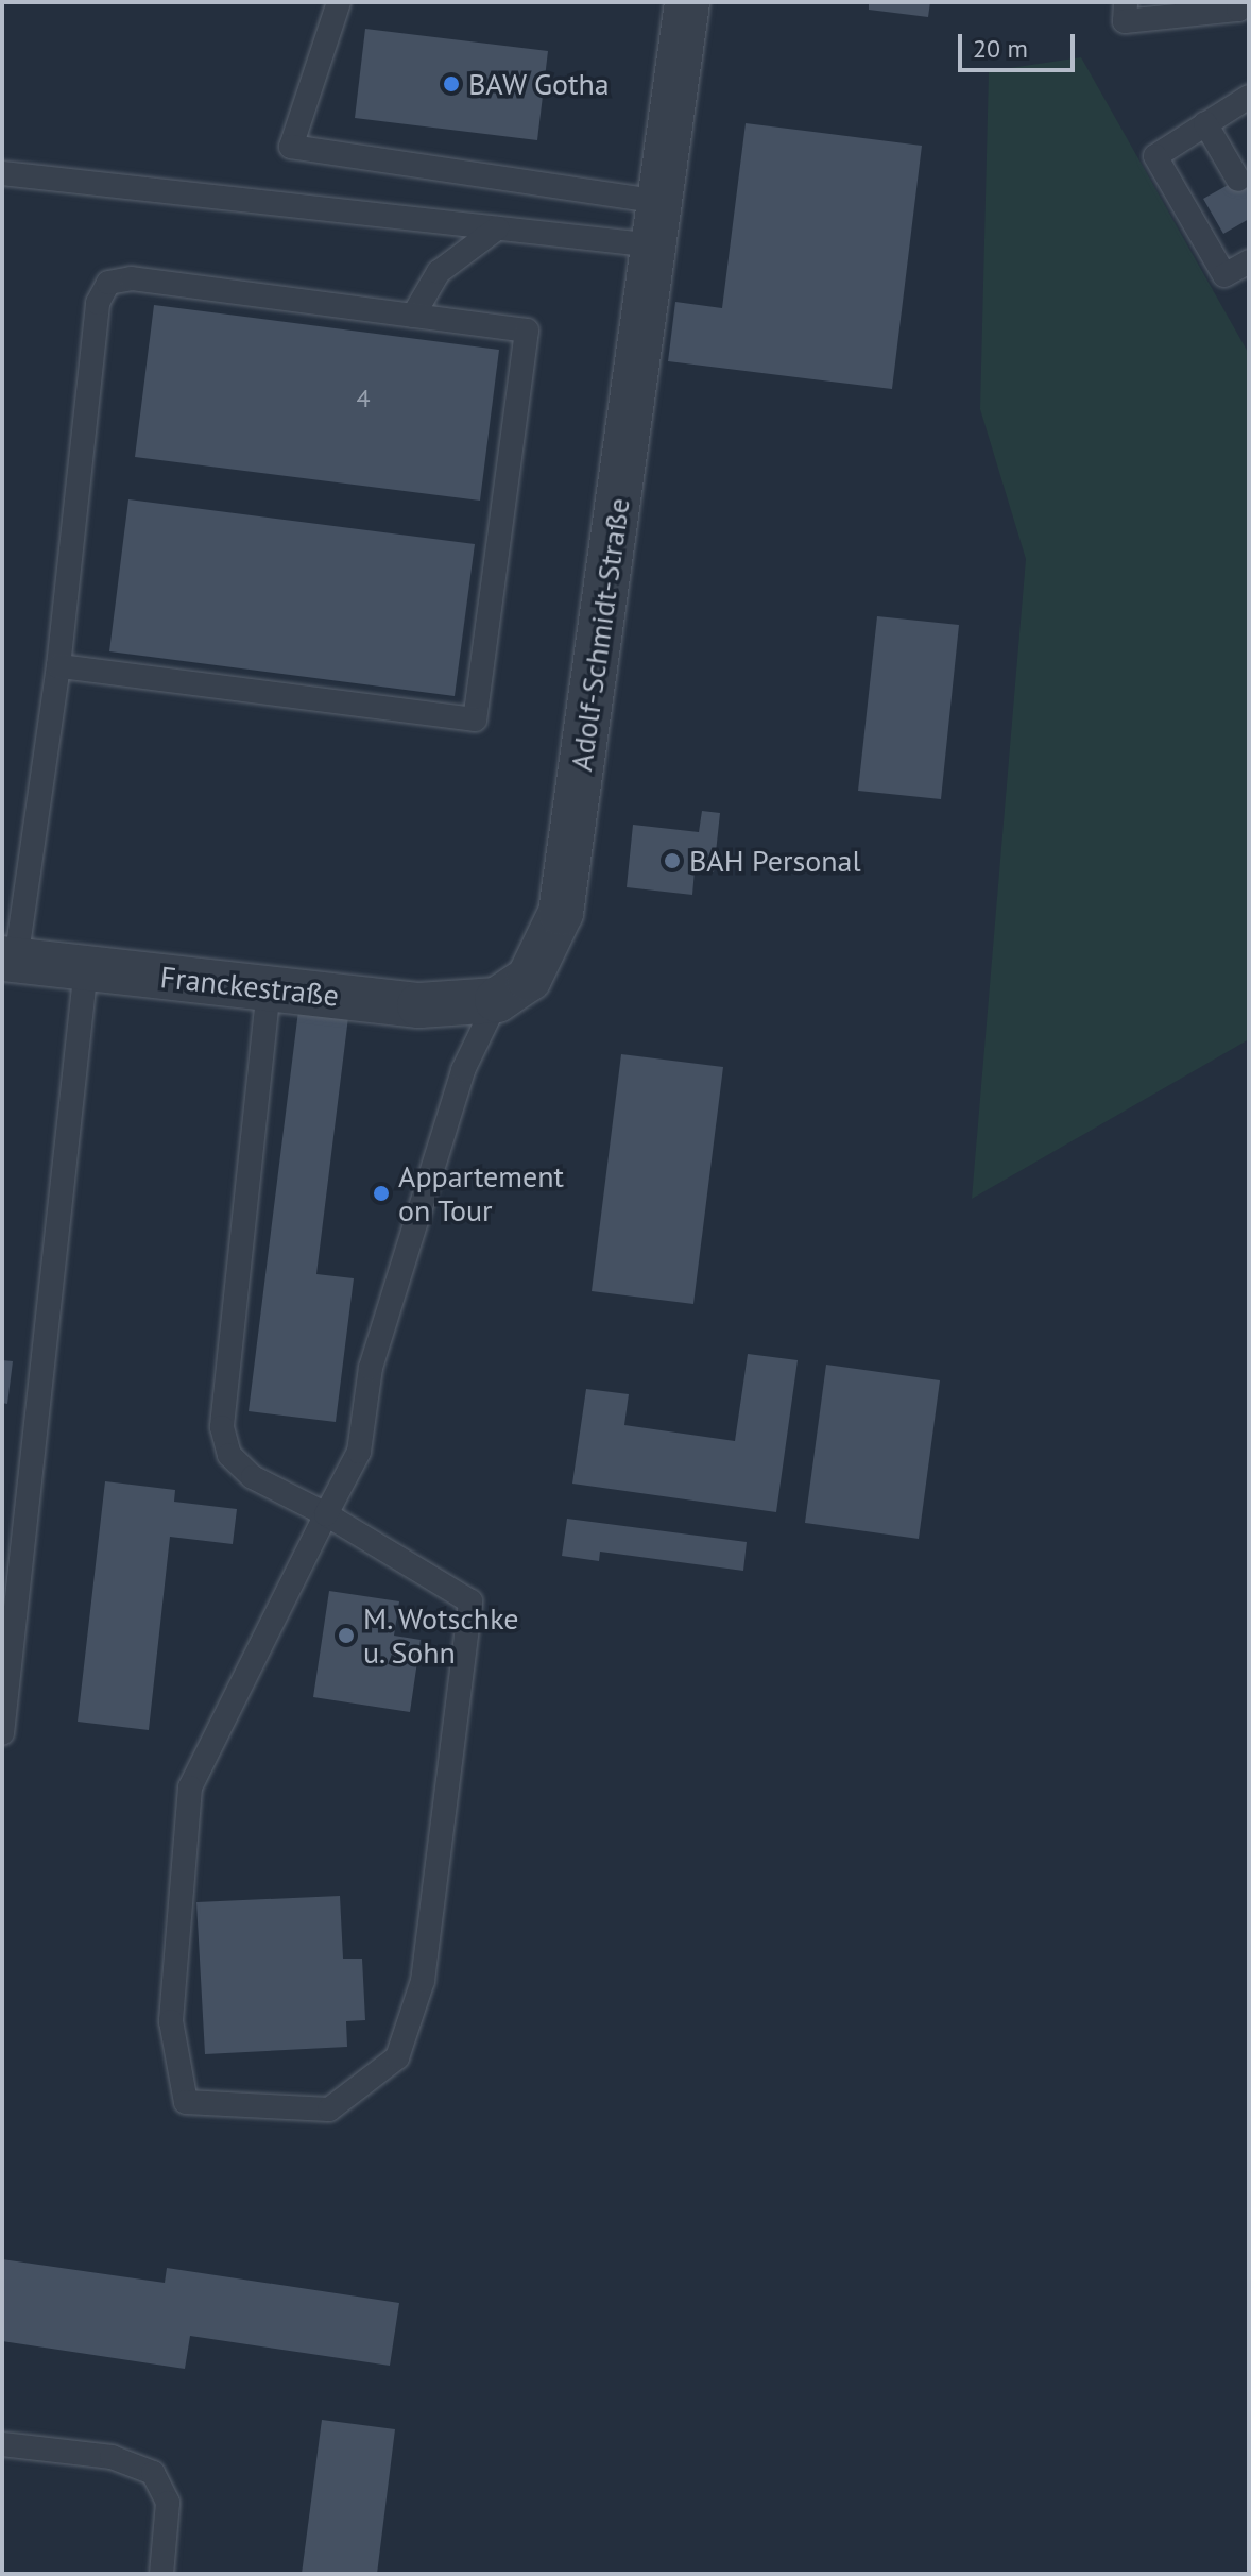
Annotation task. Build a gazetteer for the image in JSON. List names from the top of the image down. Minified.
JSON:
{"streets":{"street":["Adolf-Schmidt-Straße","Franckestraße"]},"crossings":[["Adolf-Schmidt-Straße","Franckestraße"]],"places":["BAW Gotha","BAH Personal","Appartement on Tour","M. Wotschke u. Sohn"],"house_numbers":["4"],"scale_bar":"20 m"}
